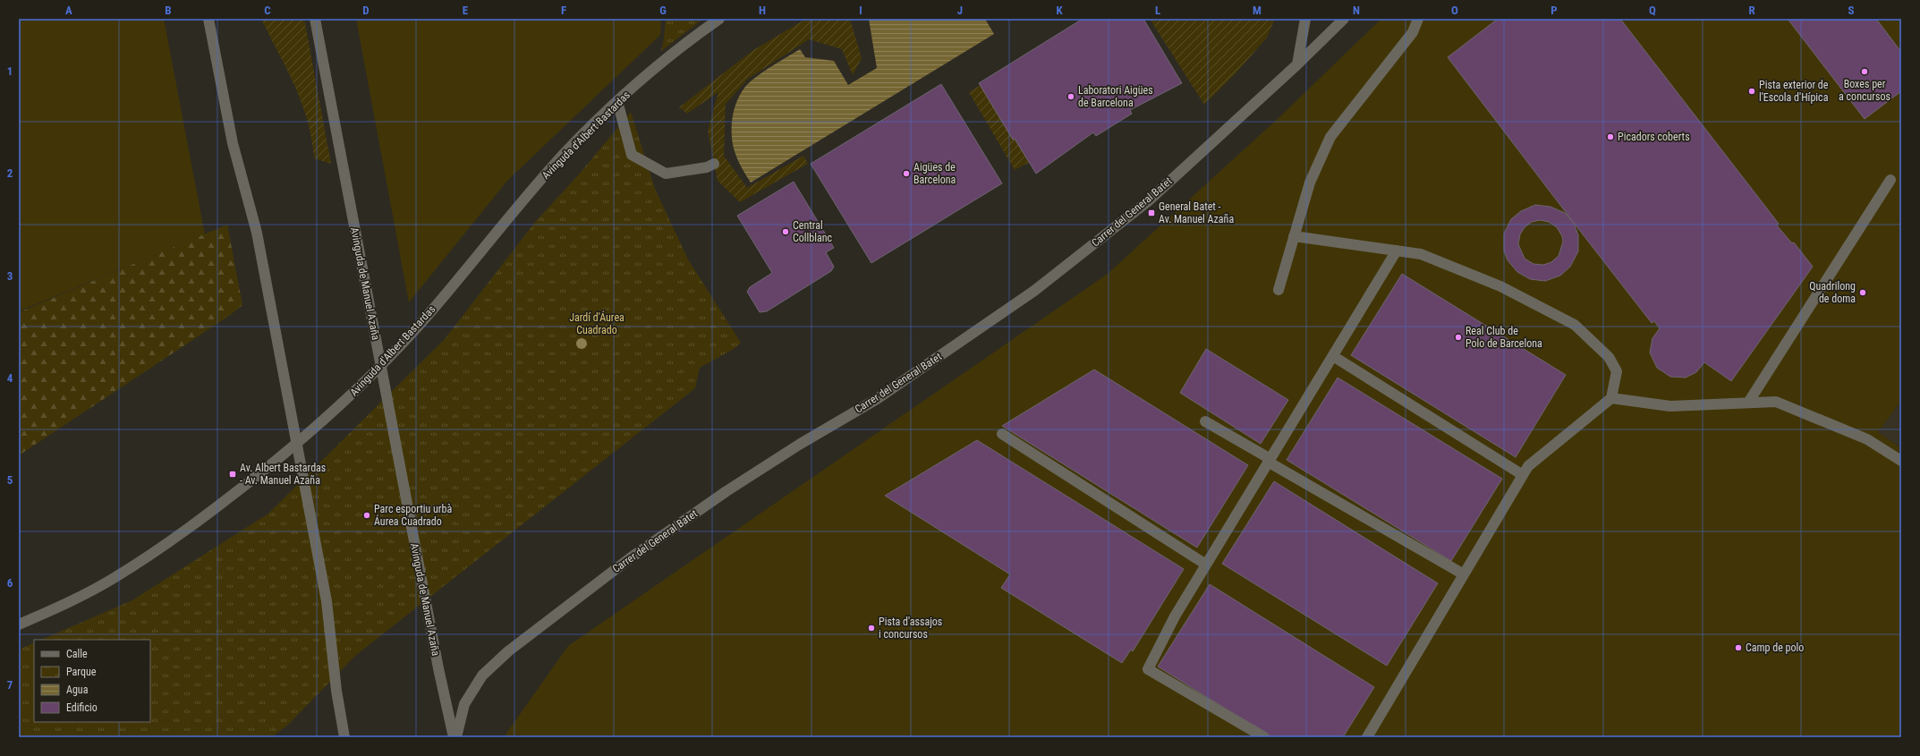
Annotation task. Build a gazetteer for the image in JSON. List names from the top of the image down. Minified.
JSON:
{"streets":{"street":["Avinguda d'Albert Bastardas","Carrer del General Batet","Avinguda de Manuel Azaña"]},"crossings":[["Carrer del General Batet","Avinguda de Manuel Azaña"]],"parks":["Jardí d'Áurea Cuadrado"],"places":{"other":["Boxes per a concursos","Pista exterior de l'Escola d'Hípica","Laboratori Aigües de Barcelona","Picadors coberts","Aigües de Barcelona","Central Collblanc","Quadrilong de doma","Real Club de Polo de Barcelona","Parc esportiu urbà Áurea Cuadrado","Pista d'assajos i concursos","Camp de polo"],"transit":["General Batet - Av. Manuel Azaña","Av. Albert Bastardas - Av. Manuel Azaña"]},"legend":["Calle","Parque","Agua","Edificio"],"grid":{"columns":["A","B","C","D","E","F","G","H","I","J","K","L","M","N","O","P","Q","R","S"],"rows":["1","2","3","4","5","6","7"]}}
